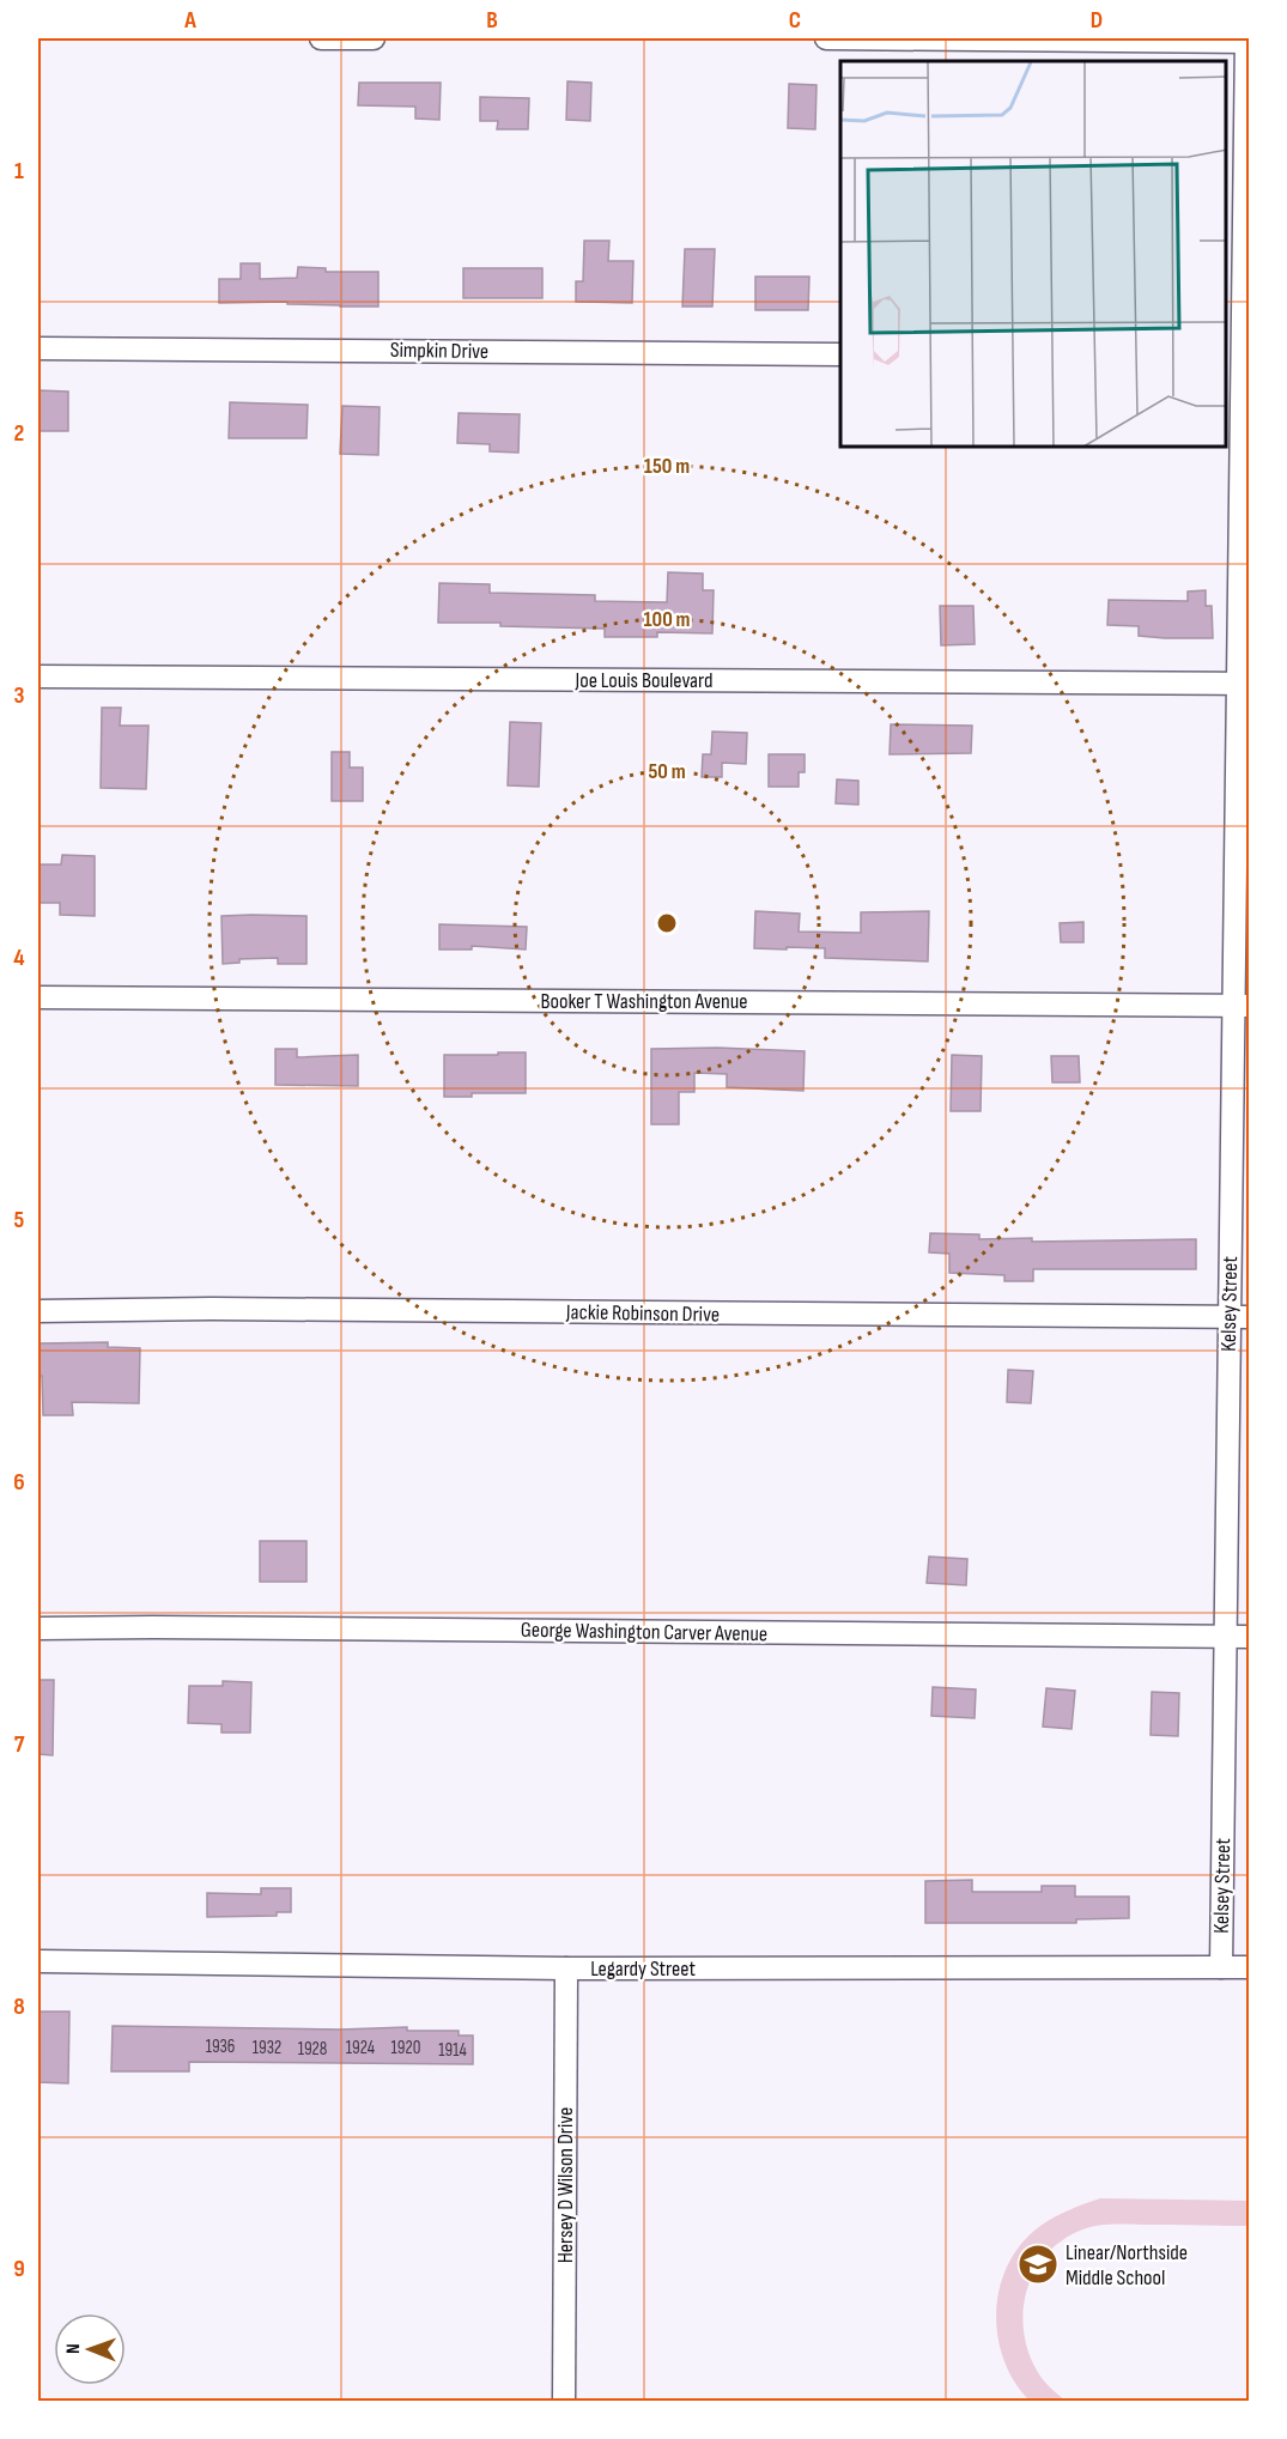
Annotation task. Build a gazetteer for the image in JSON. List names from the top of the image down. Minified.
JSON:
{"streets":{"street":["Simpkin Drive","Joe Louis Boulevard","Booker T Washington Avenue","Kelsey Street","Jackie Robinson Drive","George Washington Carver Avenue","Legardy Street","Hersey D Wilson Drive"]},"crossings":[["Joe Louis Boulevard","Kelsey Street"],["Booker T Washington Avenue","Kelsey Street"],["Kelsey Street","Jackie Robinson Drive"],["Kelsey Street","George Washington Carver Avenue"],["Kelsey Street","Legardy Street"],["Legardy Street","Hersey D Wilson Drive"]],"places":{"school or university":["Linear/Northside Middle School"]},"house_numbers":["1936","1932","1924","1920","1928","1914"],"north":"left","grid":{"columns":["A","B","C","D"],"rows":["1","2","3","4","5","6","7","8","9"]},"rings":["150 m","100 m","50 m"]}
